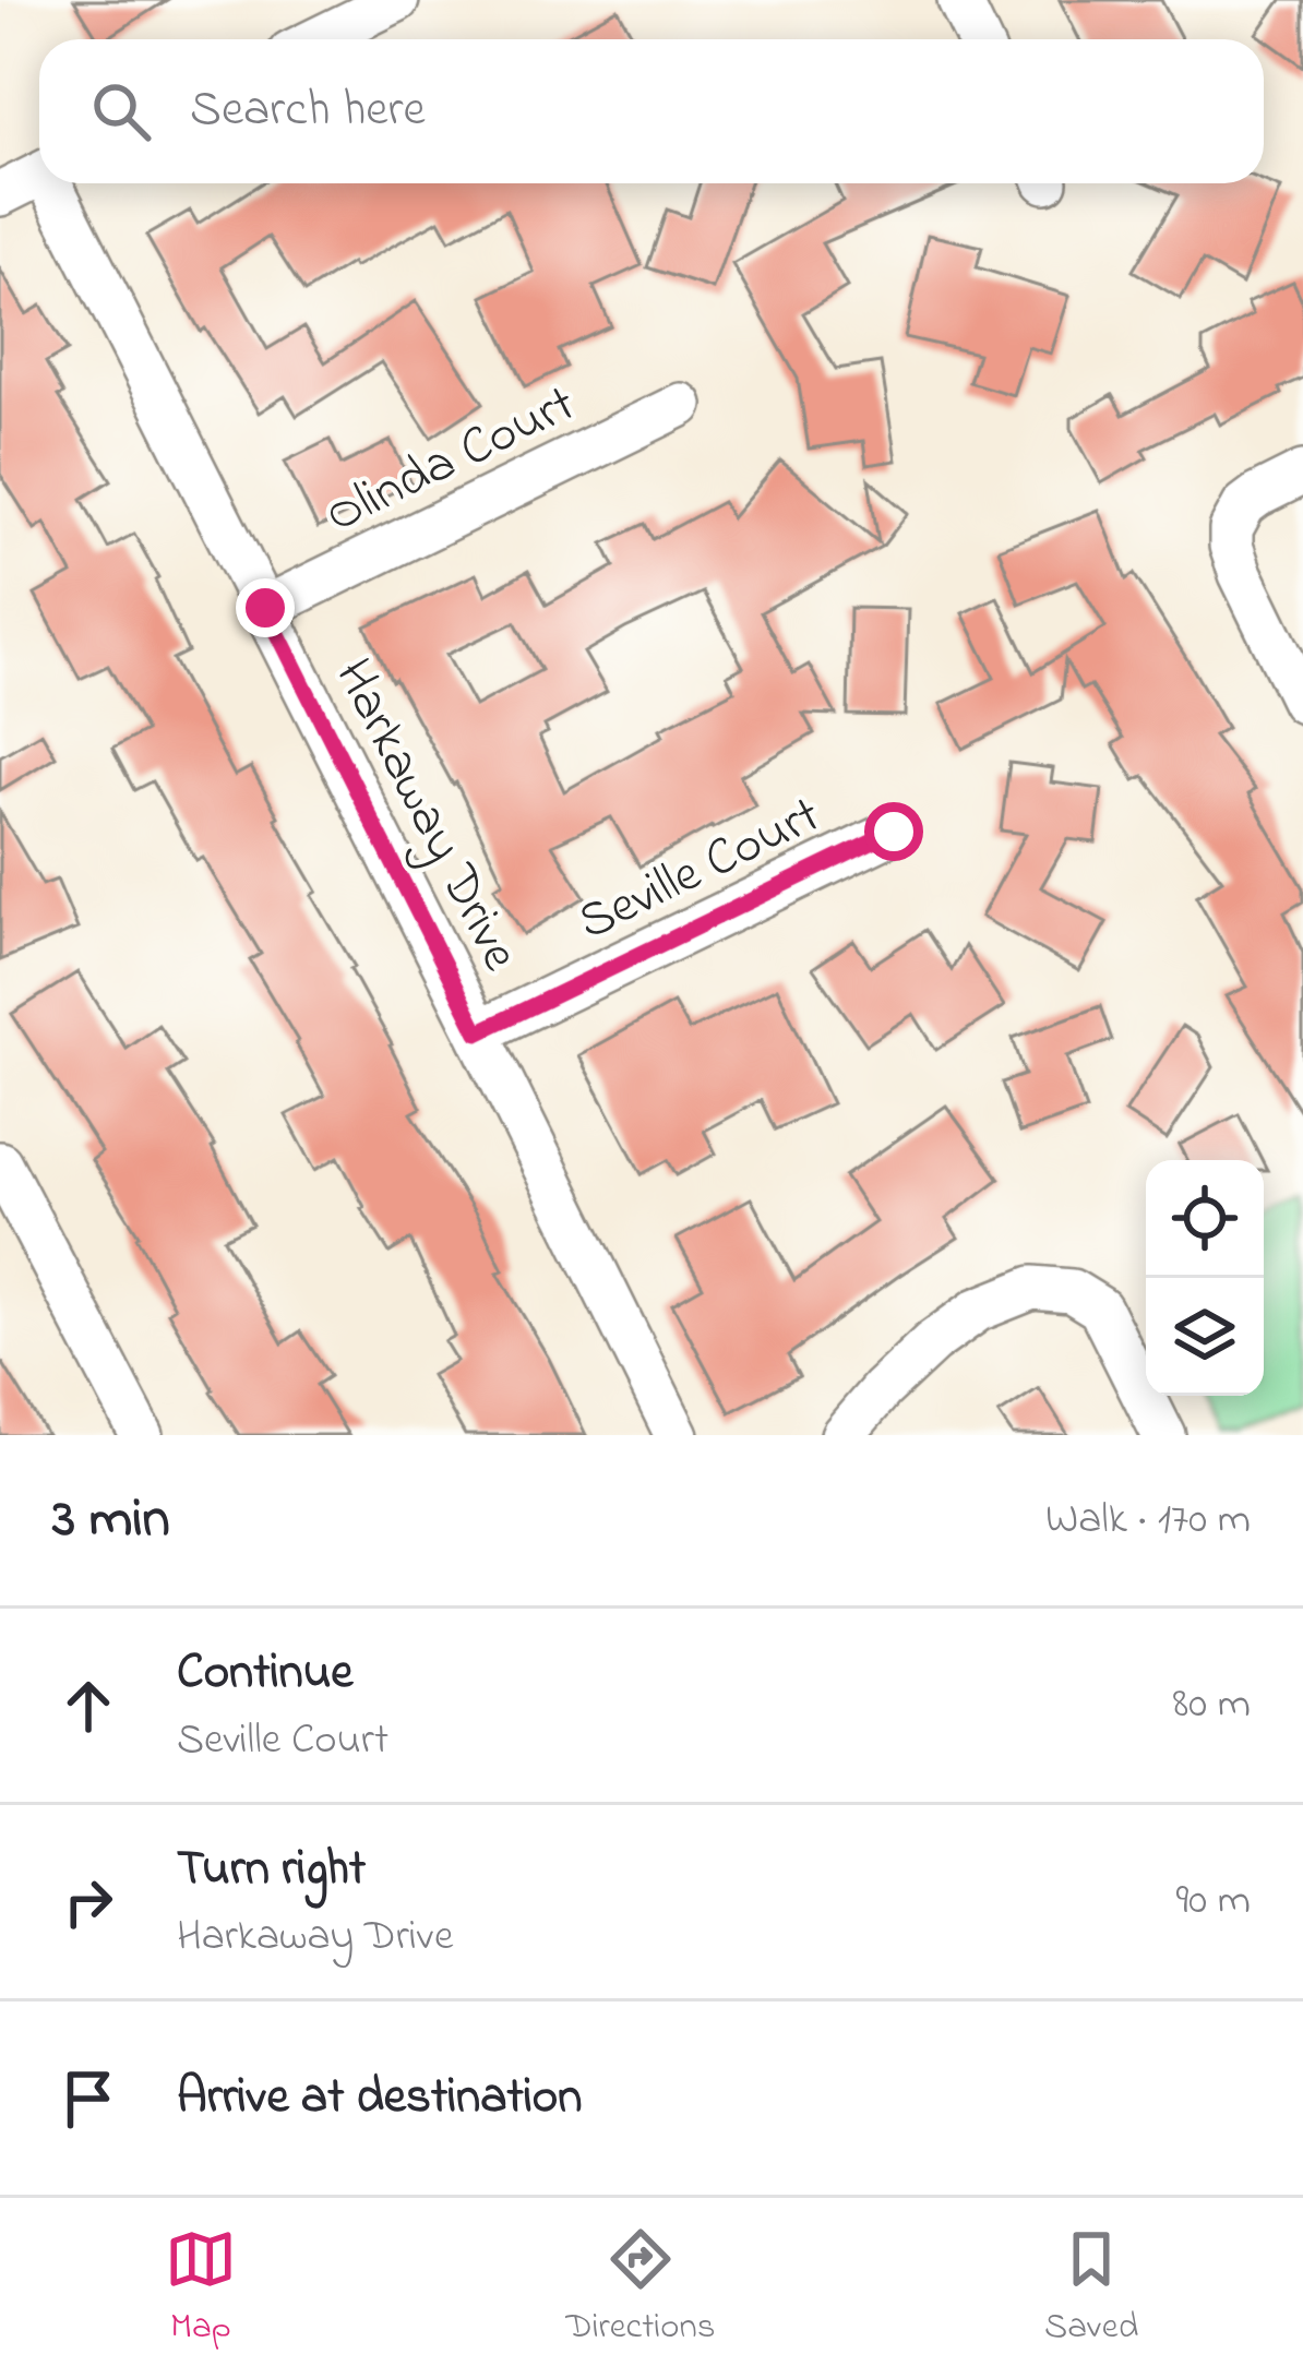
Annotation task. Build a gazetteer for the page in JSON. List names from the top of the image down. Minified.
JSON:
{"streets":{"street":["Olinda Court","Harkaway Drive","Seville Court"]},"crossings":[["Olinda Court","Harkaway Drive"],["Harkaway Drive","Seville Court"]],"page":{"search":"Search here","heading":["3 min","Walk · 170 m"],"list":[["Continue","Seville Court","80 m"],["Turn right","Harkaway Drive","90 m"],"Arrive at destination"],"nav":["Map","Directions","Saved"]}}
